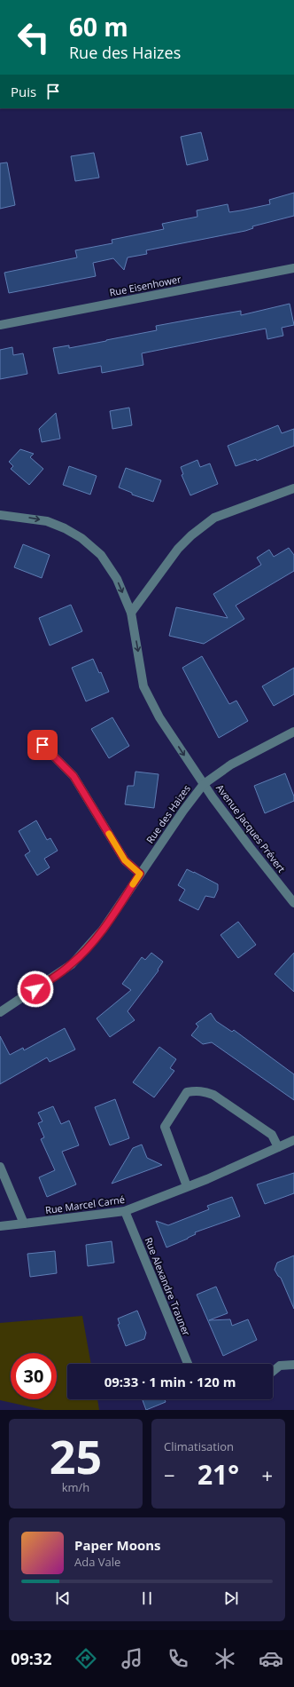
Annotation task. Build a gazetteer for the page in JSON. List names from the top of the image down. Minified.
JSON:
{"streets":{"street":["Rue Eisenhower","Rue des Haizes","Avenue Jacques Prévert","Rue Marcel Carné","Rue Alexandre Trauner"]},"crossings":[["Rue des Haizes","Avenue Jacques Prévert"],["Rue Marcel Carné","Rue Alexandre Trauner"]],"one_way":["Avenue Jacques Prévert"],"page":{"turn":["60 m","Rue des Haizes"],"then":"Puis","limit":"30","trip":"09:33 · 1 min · 120 m","tile":[["25","km/h"],"Climatisation"],"heat":["−","21°","+"],"song":["Paper Moons","Ada Vale"],"tabs":"09:32"}}
